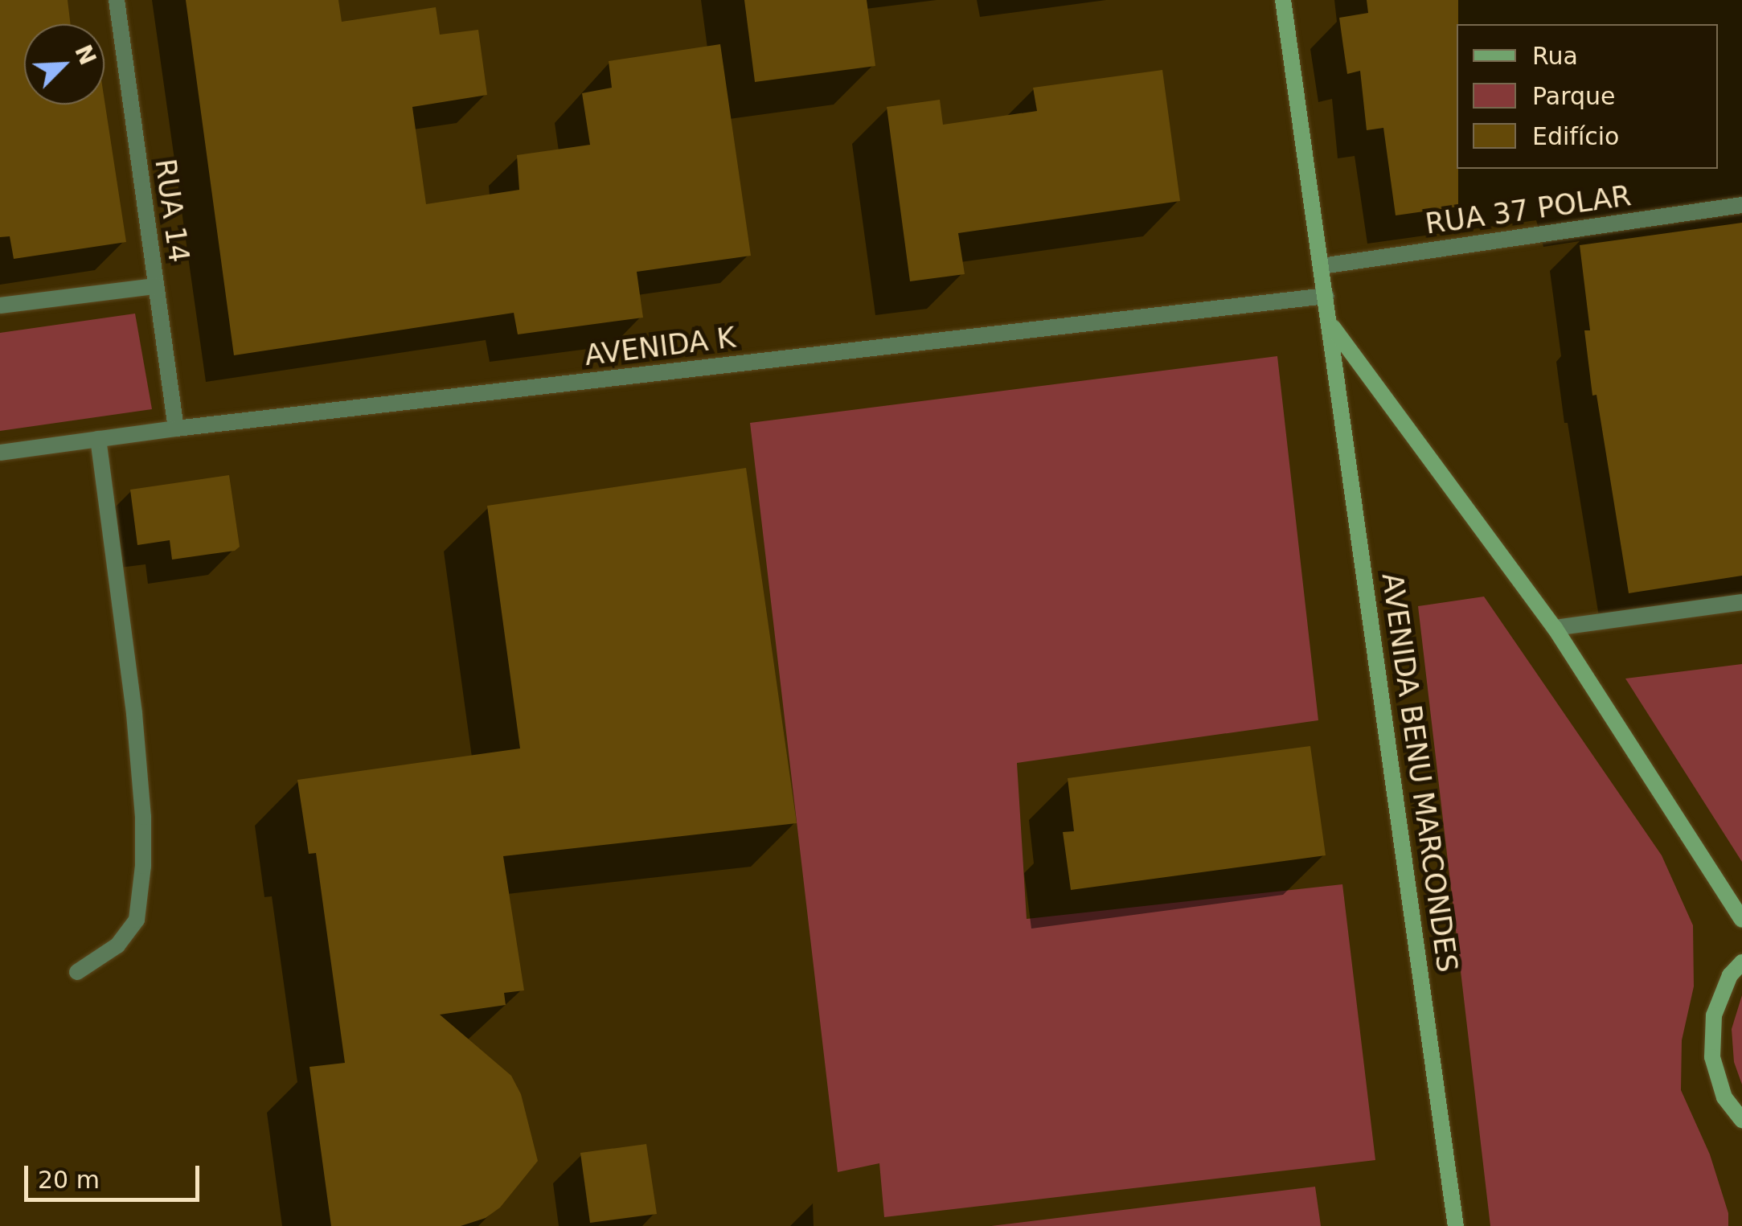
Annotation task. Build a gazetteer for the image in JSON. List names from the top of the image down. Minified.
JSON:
{"streets":{"street":["RUA 37 POLAR","RUA 14","AVENIDA K","AVENIDA BENU MARCONDES"]},"crossings":[["RUA 37 POLAR","AVENIDA BENU MARCONDES"],["RUA 14","AVENIDA K"],["AVENIDA K","AVENIDA BENU MARCONDES"]],"legend":["Rua","Parque","Edifício"],"scale_bar":"20 m","north":"top right"}
